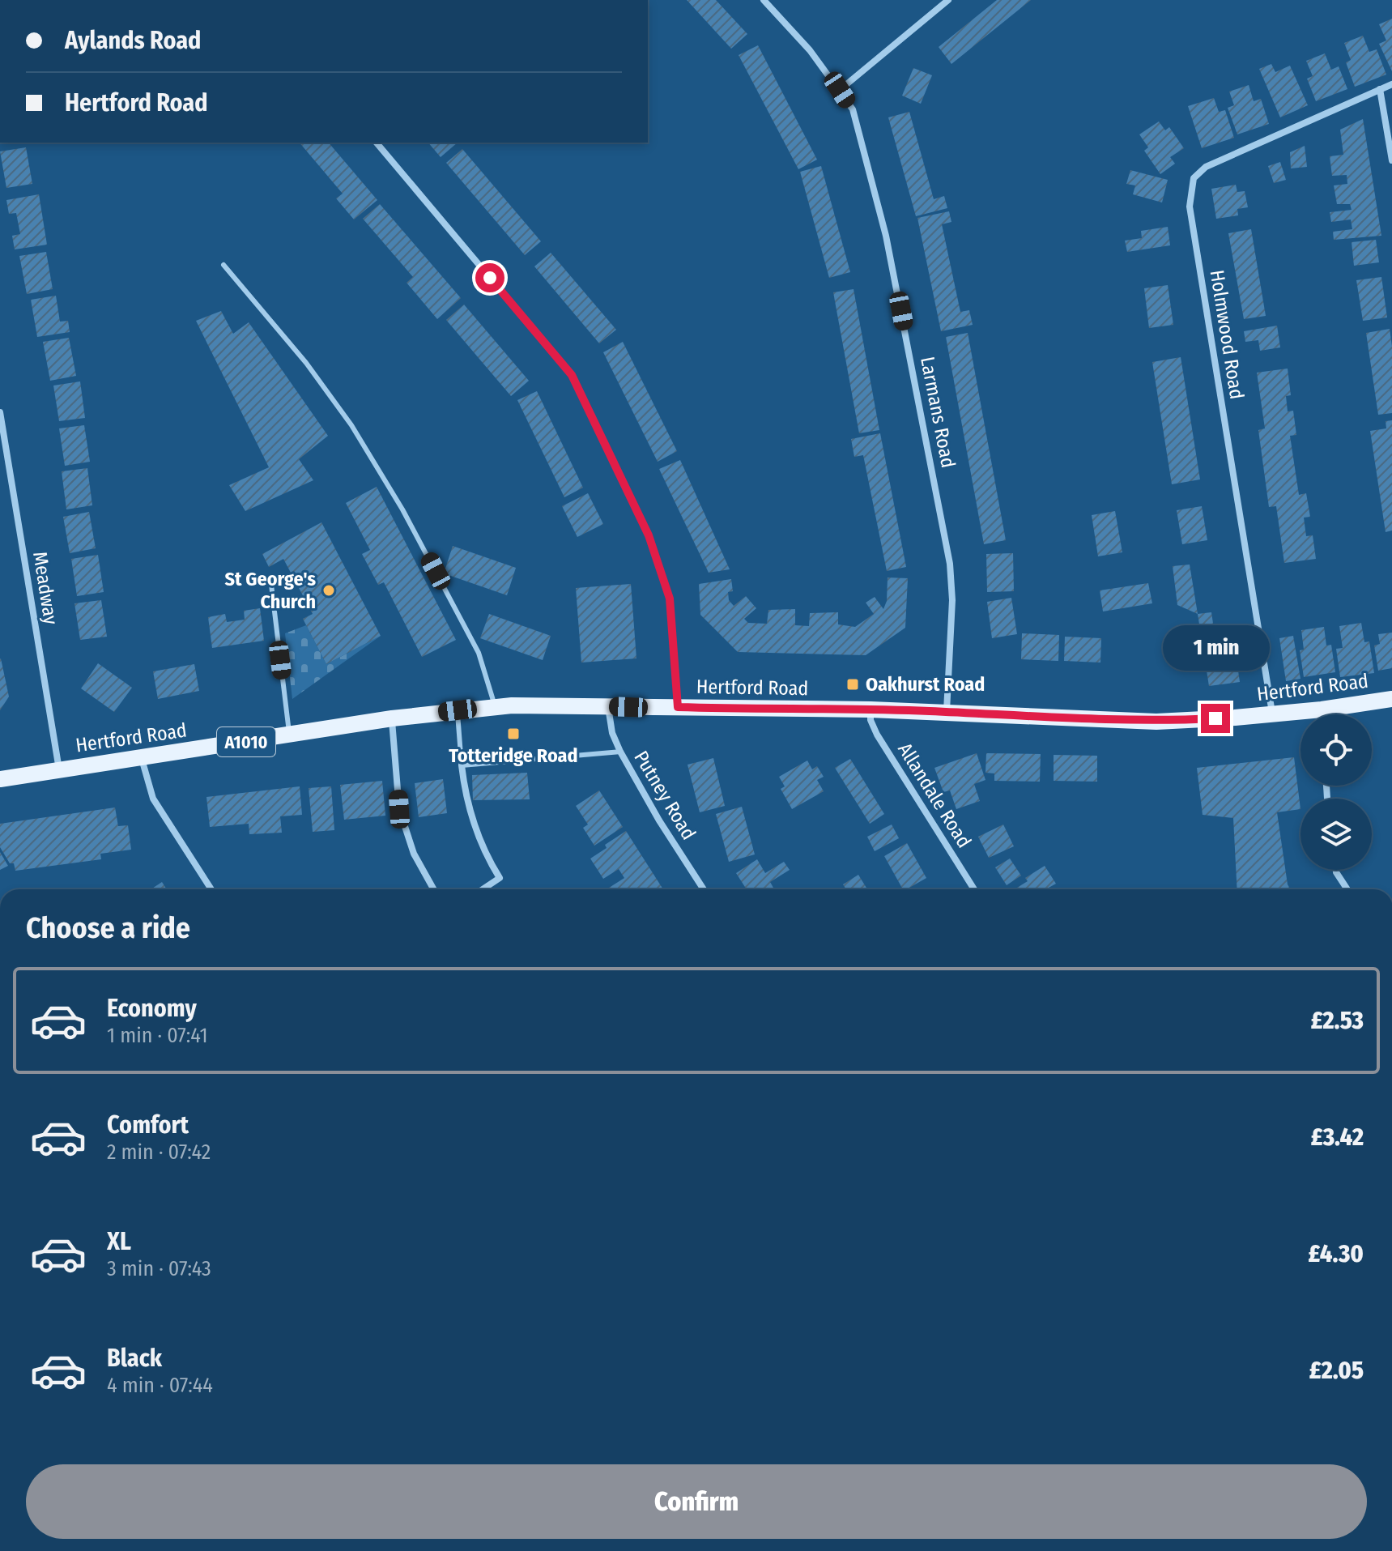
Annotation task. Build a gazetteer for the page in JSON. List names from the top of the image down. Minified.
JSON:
{"streets":{"main road":["Hertford Road","A1010"],"street":["Holmwood Road","Larmans Road","Meadway","Putney Road","Allandale Road"]},"crossings":[["Holmwood Road","Hertford Road"],["Larmans Road","Hertford Road"],["Meadway","Hertford Road"],["Hertford Road","Putney Road"],["Hertford Road","Allandale Road"]],"places":{"other":["St George's Church"],"transit":["Oakhurst Road","Totteridge Road"]},"page":{"banner":["Aylands Road","Hertford Road"],"bubble":"1 min","heading":"Choose a ride","list":[{"name":"Economy","note":"1 min · 07:41","value":"£2.53"},{"name":"Comfort","note":"2 min · 07:42","value":"£3.42"},{"name":"XL","note":"3 min · 07:43","value":"£4.30"},{"name":"Black","note":"4 min · 07:44","value":"£2.05"}],"buttons":"Confirm"}}
